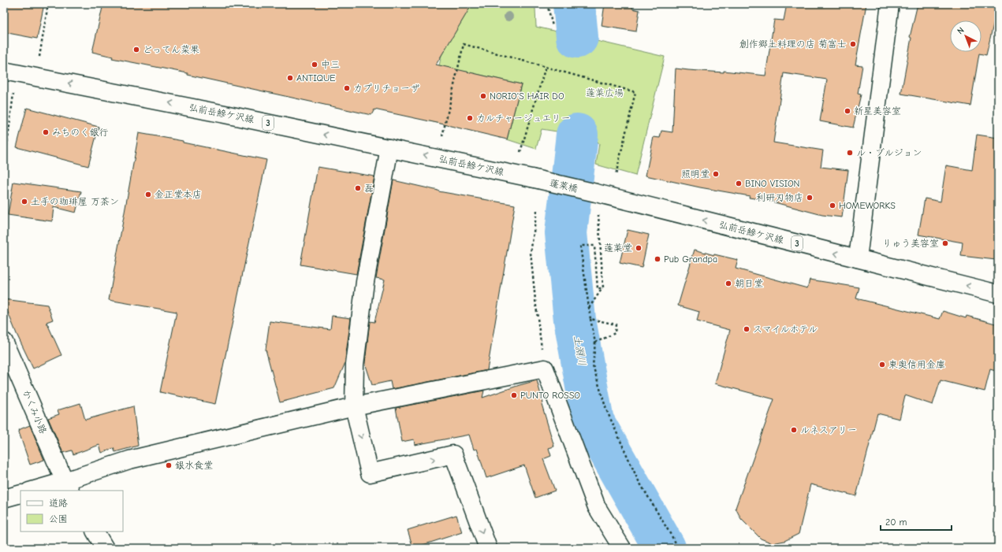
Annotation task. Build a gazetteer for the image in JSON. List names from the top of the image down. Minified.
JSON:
{"streets":{"street":["弘前岳鰺ケ沢線","3","蓬莱橋","かくみ小路"]},"crossings":[["弘前岳鰺ケ沢線","蓬莱橋"]],"one_way":["弘前岳鰺ケ沢線"],"water":["土淵川"],"parks":["蓬莱広場"],"places":["創作郷土料理の店 菊富士","どってん菜果","中三","ANTIQUE","カプリチョーザ","NORIO'S HAIR DO","新星美容室","カルチャージュエリー","みちのく銀行","ル・ブルジョン","照明堂","BINO VISION","磊","金正堂本店","利研刃物店","土手の珈琲屋 万茶ン","HOMEWORKS","りゅう美容室","蓬莱堂","Pub Grandpa","朝日堂","スマイルホテル","東奥信用金庫","PUNTO ROSSO","ルネスアリー","銀水食堂"],"legend":["道路","公園"],"scale_bar":"20 m","north":"top left"}
